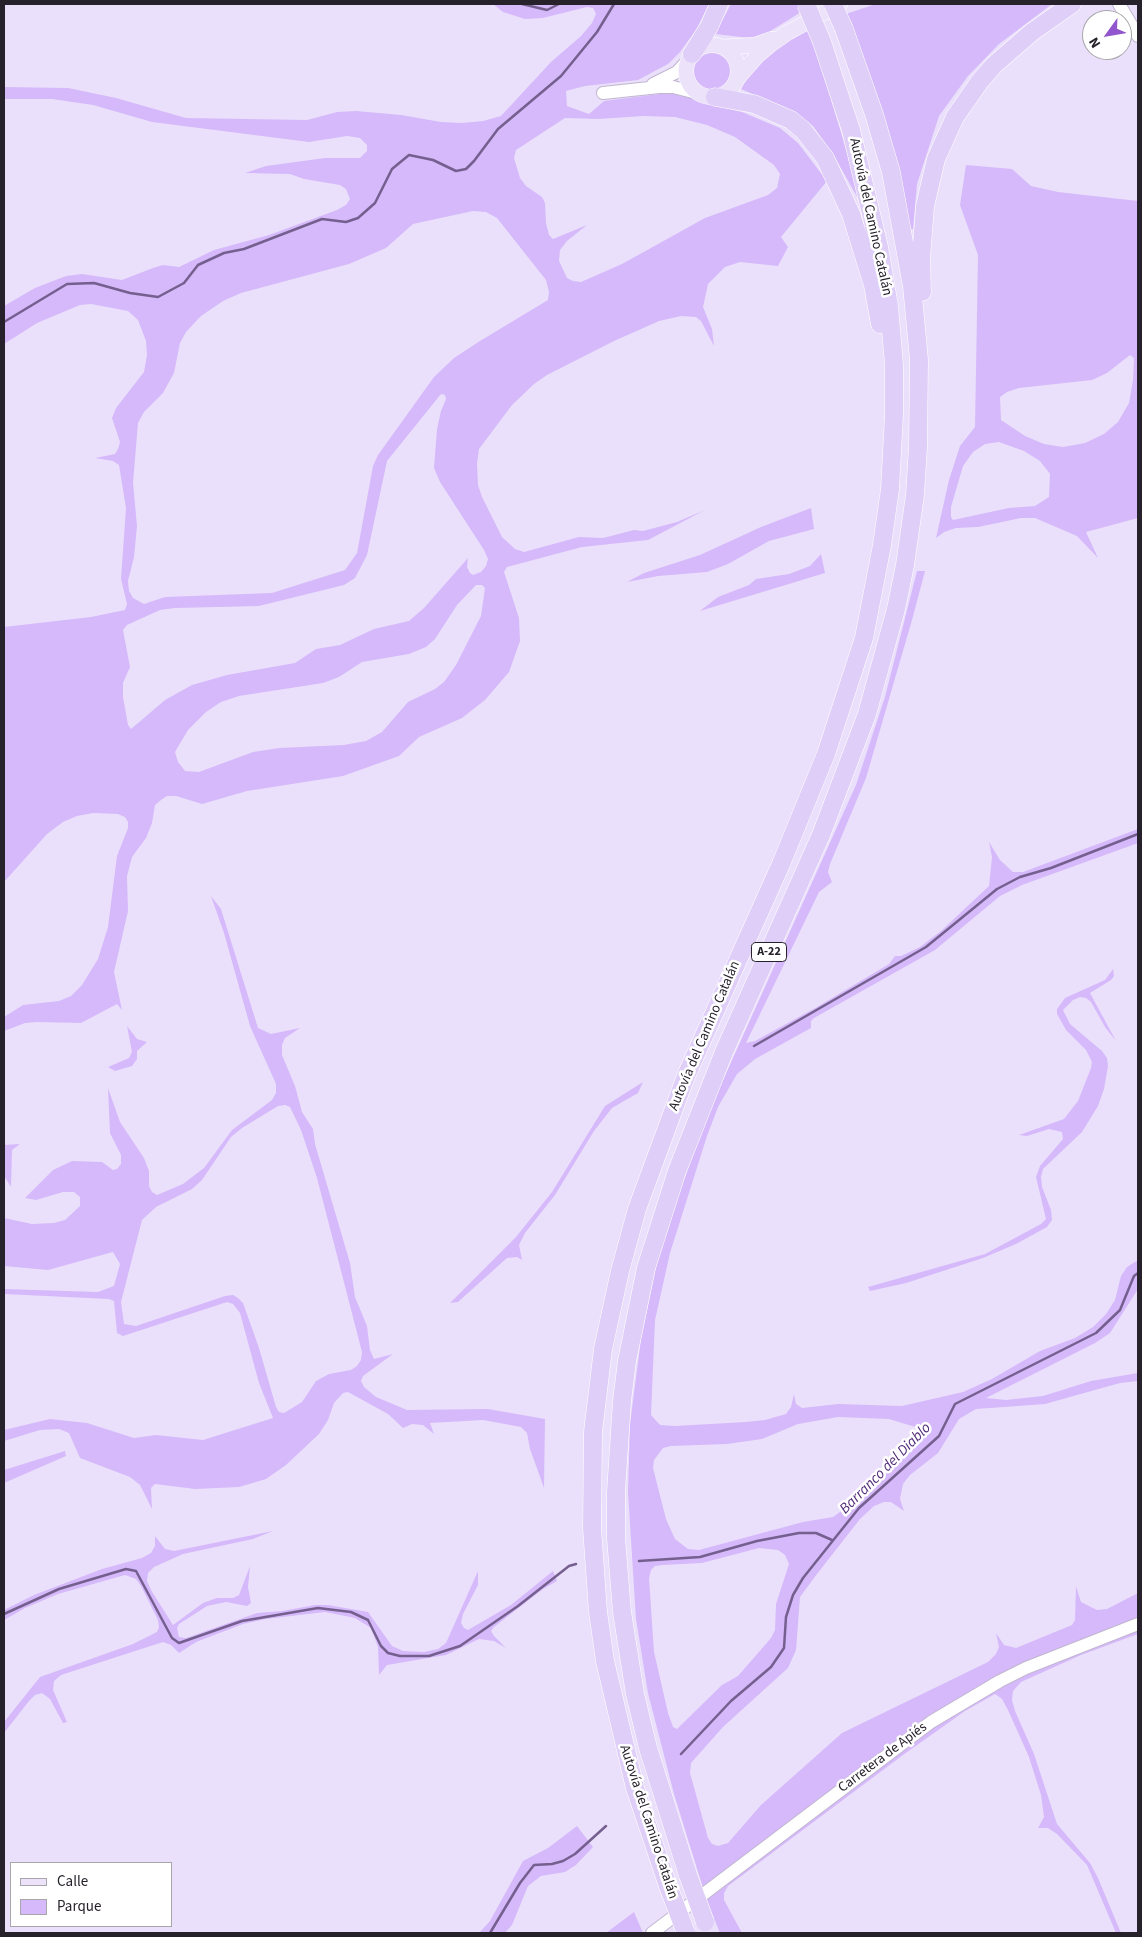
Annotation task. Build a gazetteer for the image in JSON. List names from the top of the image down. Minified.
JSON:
{"streets":{"highway":["Autovía del Camino Catalán","A-22"],"street":["Carretera de Apiés"]},"water":["Barranco del Diablo"],"legend":["Calle","Parque"],"north":"bottom left"}
